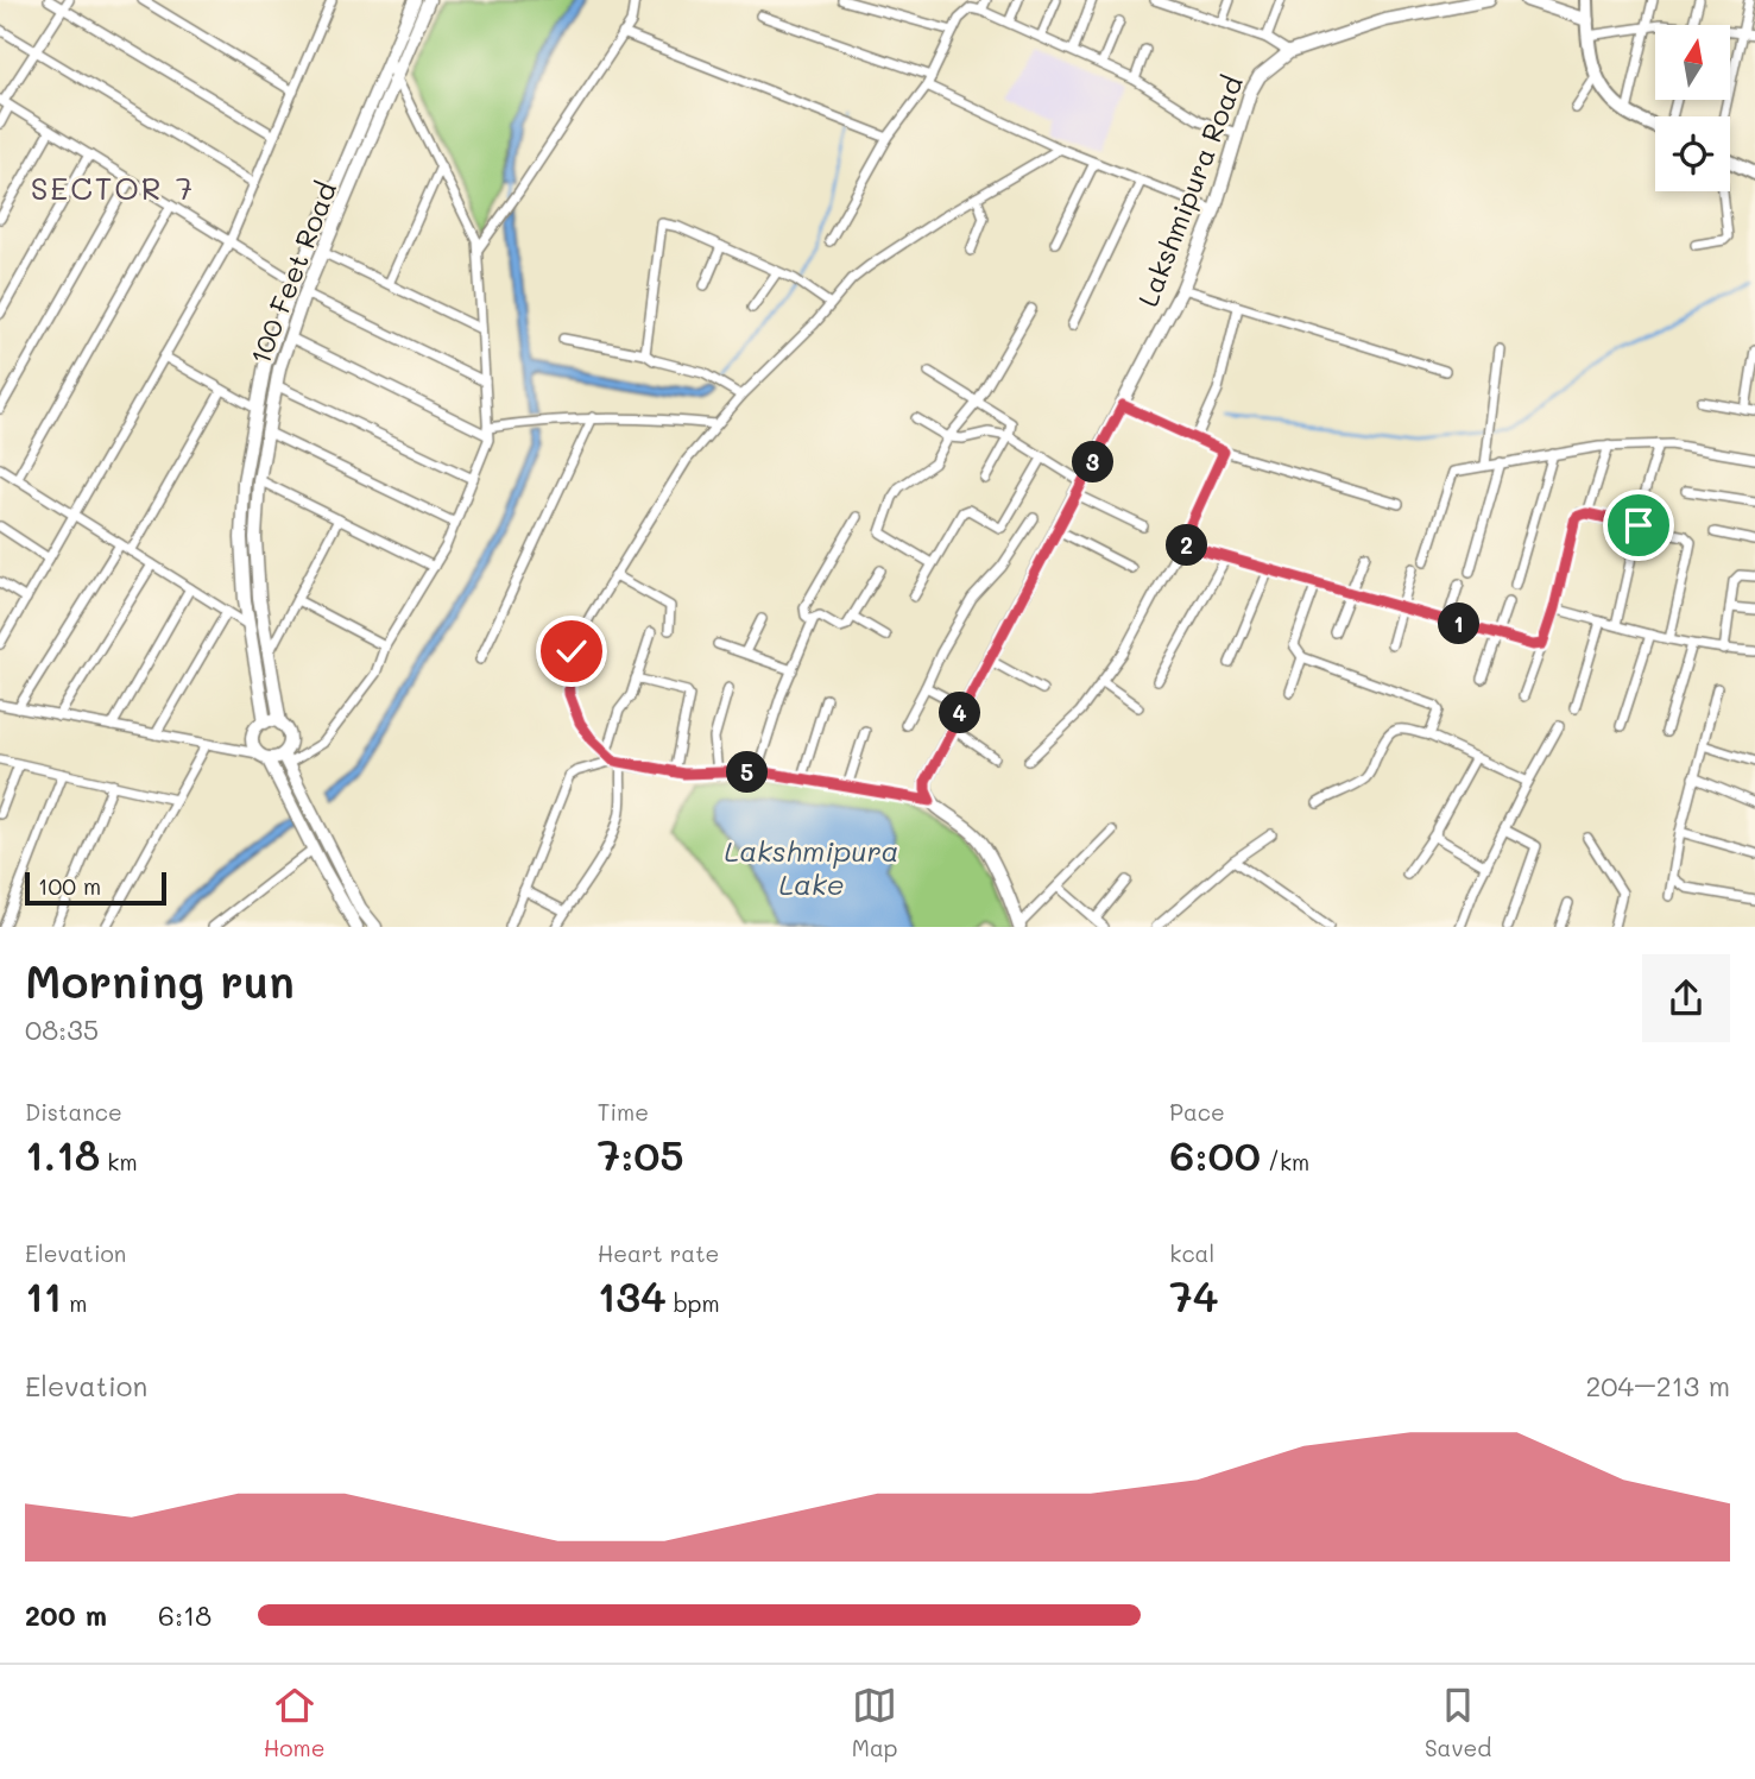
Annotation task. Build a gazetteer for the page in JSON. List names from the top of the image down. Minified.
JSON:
{"streets":{"main road":["Lakshmipura Road","100 Feet Road"]},"districts":["SECTOR 7"],"water":["Lakshmipura Lake"],"scale_bar":"100 m","north":"top","page":{"pins":["3","2","1","4","5"],"scale":"100 m","heading":["Morning run","08:35"],"stats":[["Distance","1.18 km"],["Time","7:05"],["Pace","6:00 /km"],["Elevation","11 m"],["Heart rate","134 bpm"],["kcal","74"]],"chart":["Elevation","204–213 m"],"list":[{"name":"200 m","note":"6:18"}],"tabs":["Home","Map","Saved"]}}
